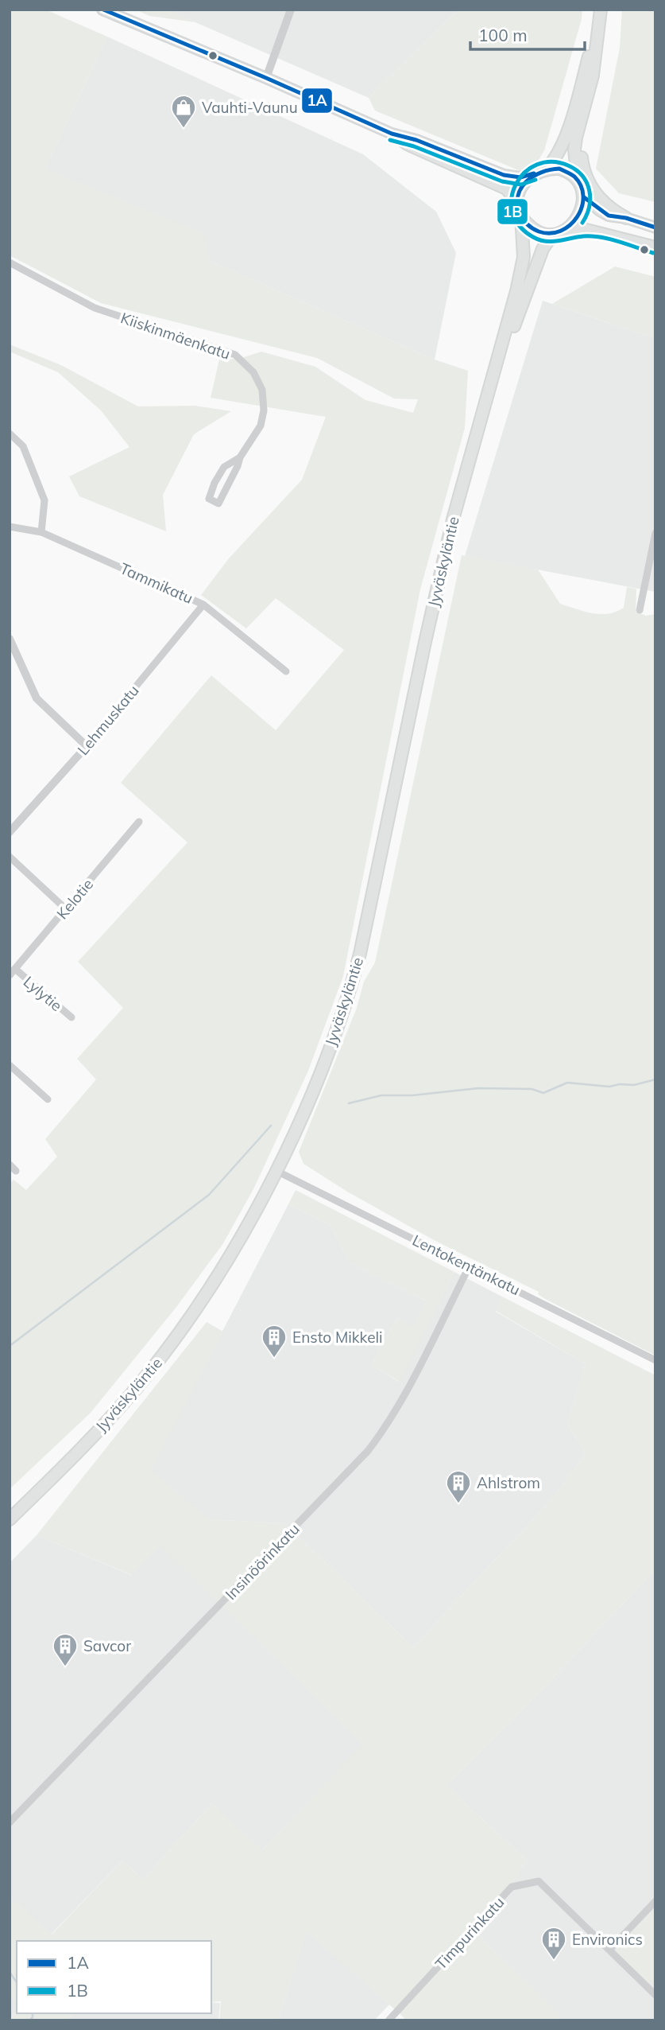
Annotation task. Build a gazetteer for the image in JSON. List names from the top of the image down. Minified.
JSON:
{"streets":{"highway":["Jyväskyläntie"],"street":["Kiiskinmäenkatu","Tammikatu","Lehmuskatu","Kelotie","Lylytie","Lentokentänkatu","Insinöörinkatu","Timpurinkatu"]},"crossings":[["Jyväskyläntie","Lentokentänkatu"],["Tammikatu","Lehmuskatu"],["Kelotie","Lylytie"],["Lentokentänkatu","Insinöörinkatu"]],"places":{"shop":["Vauhti-Vaunu"],"building":["Ensto Mikkeli","Ahlstrom","Savcor","Environics"]},"lines":["transit line 1A","transit line 1B"],"legend":["1A","1B"],"scale_bar":"100 m"}
